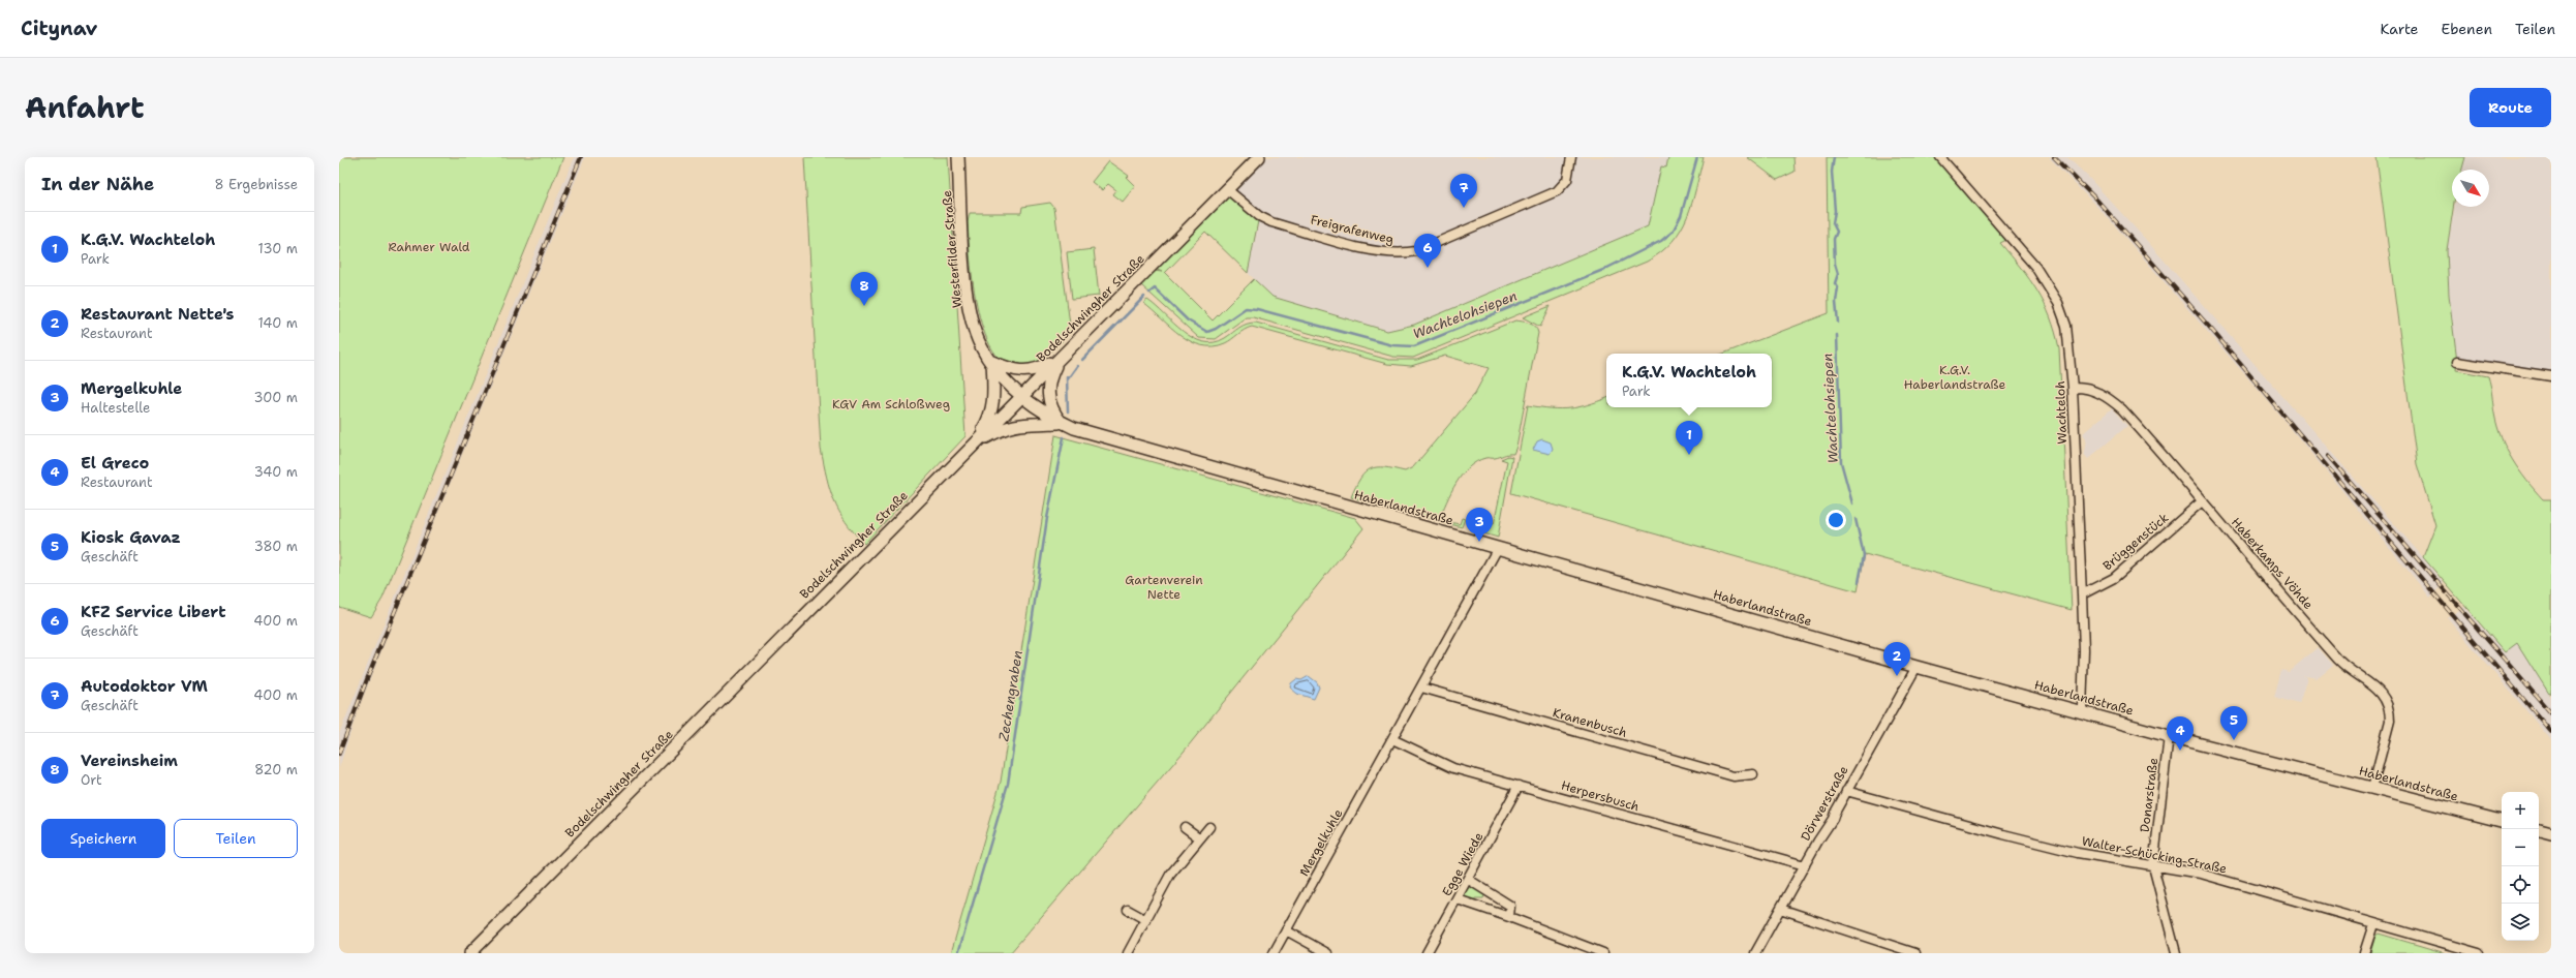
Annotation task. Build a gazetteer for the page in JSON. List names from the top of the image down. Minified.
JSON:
{"streets":{"street":["Freigrafenweg","Westerfilder Straße","Bodelschwingher Straße","Wachteloh","Haberlandstraße","Brüggenstück","Haberkamps Vöhde","Kranenbusch","Donarstraße","Herpersbusch","Dörwerstraße","Mergelkuhle","Walter-Schücking-Straße","Egge Wiede"]},"crossings":[["Freigrafenweg","Bodelschwingher Straße"],["Westerfilder Straße","Bodelschwingher Straße"],["Westerfilder Straße","Haberlandstraße"],["Bodelschwingher Straße","Haberlandstraße"],["Wachteloh","Haberlandstraße"],["Wachteloh","Brüggenstück"],["Wachteloh","Haberkamps Vöhde"],["Haberlandstraße","Haberkamps Vöhde"],["Haberlandstraße","Donarstraße"],["Haberlandstraße","Dörwerstraße"],["Haberlandstraße","Mergelkuhle"],["Brüggenstück","Haberkamps Vöhde"],["Kranenbusch","Mergelkuhle"],["Donarstraße","Walter-Schücking-Straße"],["Herpersbusch","Dörwerstraße"],["Herpersbusch","Mergelkuhle"],["Herpersbusch","Egge Wiede"],["Dörwerstraße","Walter-Schücking-Straße"]],"water":["Wachtelohsiepen","Zechengraben"],"parks":["Rahmer Wald","K.G.V. Haberlandstraße","KGV Am Schloßweg","Gartenverein Nette"],"north":"bottom right","page":{"header":"Citynav","nav":["Karte","Ebenen","Teilen"],"title":"Anfahrt","buttons":["Route",["Speichern","Teilen"]],"heading":["In der Nähe","8 Ergebnisse"],"pins":["7","6","8","1","3","2","5","4"],"list":[{"mark":"1","name":"K.G.V. Wachteloh","note":"Park","value":"130 m"},{"mark":"2","name":"Restaurant Nette's","note":"Restaurant","value":"140 m"},{"mark":"3","name":"Mergelkuhle","note":"Haltestelle","value":"300 m"},{"mark":"4","name":"El Greco","note":"Restaurant","value":"340 m"},{"mark":"5","name":"Kiosk Gavaz","note":"Geschäft","value":"380 m"},{"mark":"6","name":"KFZ Service Libert","note":"Geschäft","value":"400 m"},{"mark":"7","name":"Autodoktor VM","note":"Geschäft","value":"400 m"},{"mark":"8","name":"Vereinsheim","note":"Ort","value":"820 m"}],"popup":["K.G.V. Wachteloh","Park"],"map_buttons":["+","−"]}}
